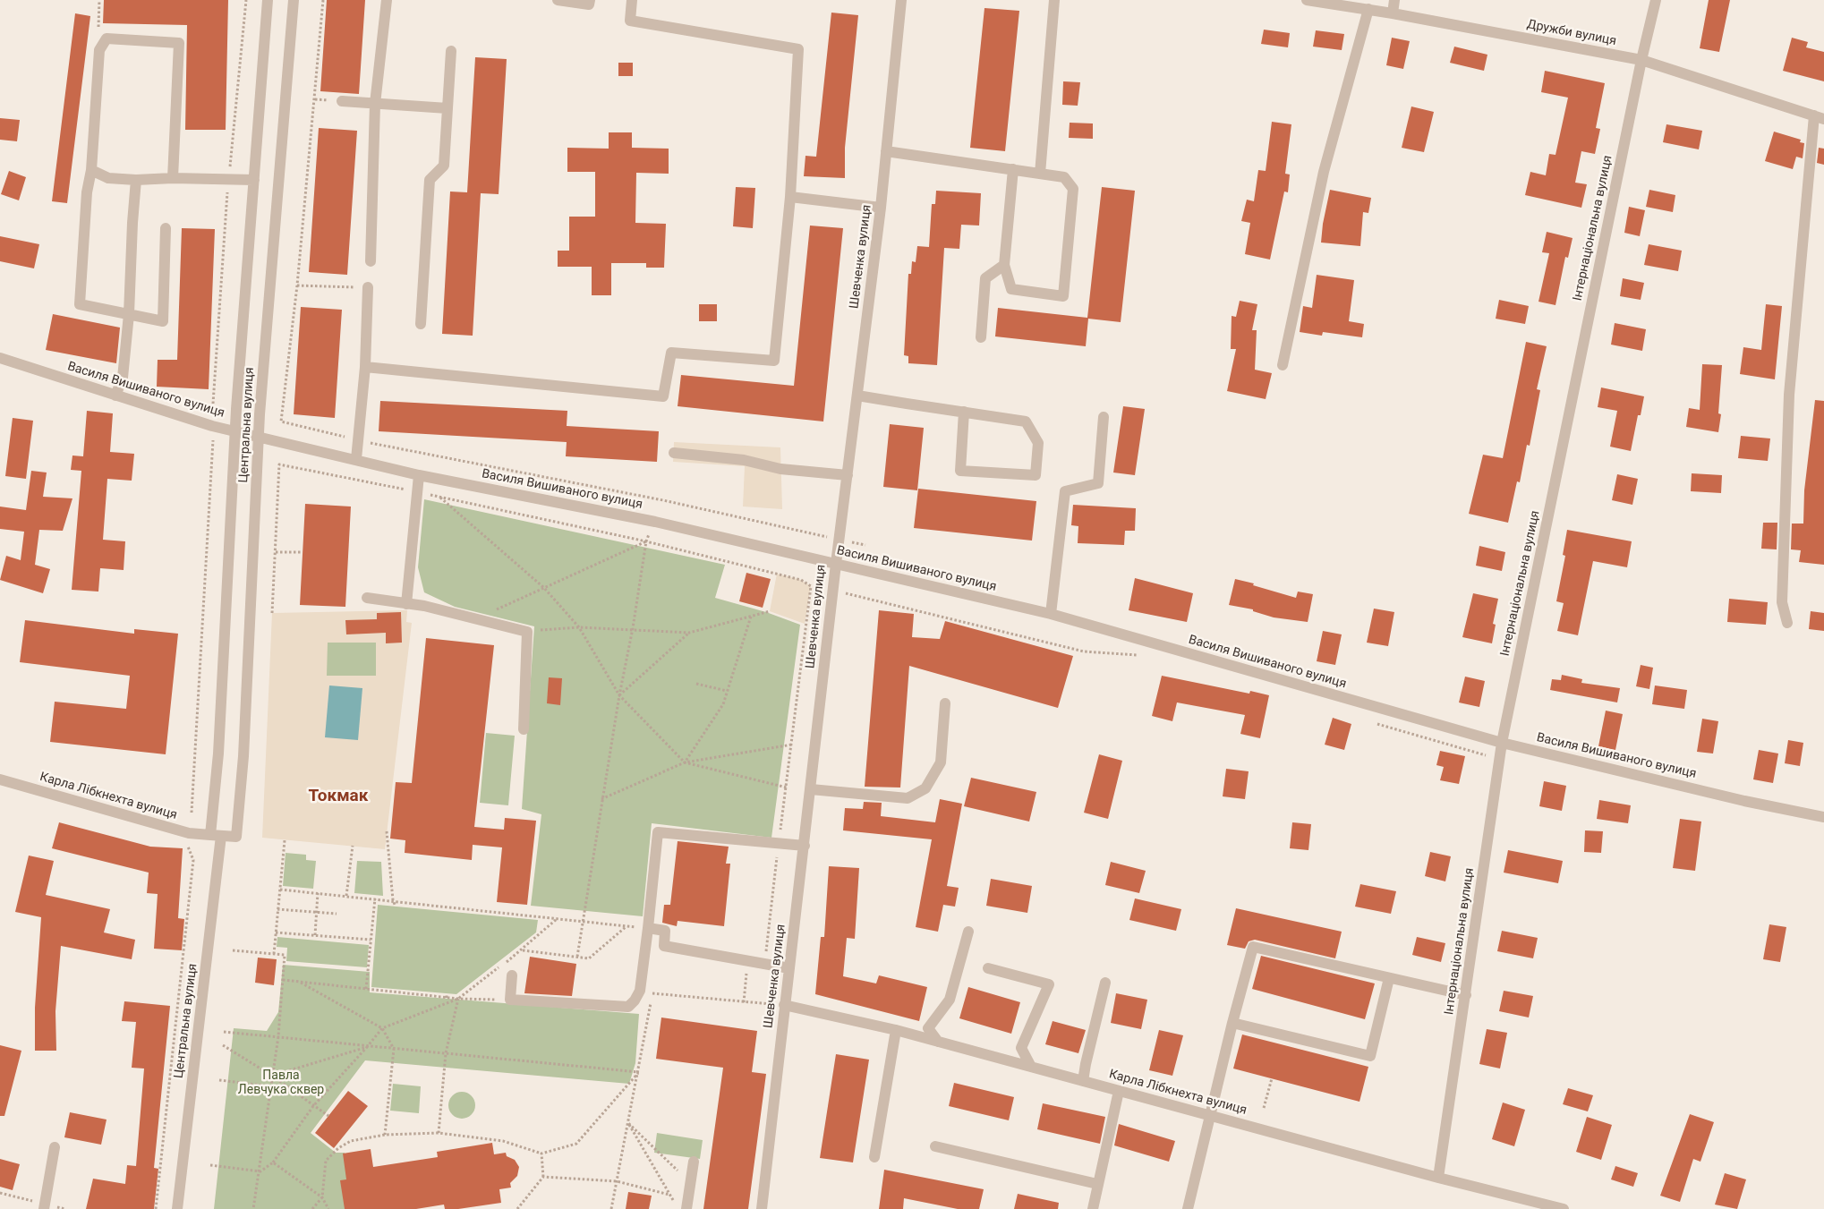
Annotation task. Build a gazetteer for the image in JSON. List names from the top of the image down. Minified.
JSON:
{"streets":{"street":["Дружби вулиця","Інтернаціональна вулиця","Шевченка вулиця","Василя Вишиваного вулиця","Центральна вулиця","Карла Лібкнехта вулиця"]},"crossings":[["Дружби вулиця","Інтернаціональна вулиця"],["Інтернаціональна вулиця","Василя Вишиваного вулиця"],["Інтернаціональна вулиця","Карла Лібкнехта вулиця"],["Шевченка вулиця","Василя Вишиваного вулиця"],["Шевченка вулиця","Карла Лібкнехта вулиця"],["Василя Вишиваного вулиця","Центральна вулиця"],["Центральна вулиця","Карла Лібкнехта вулиця"]],"districts":["Токмак"],"parks":["Павла Левчука сквер"]}
